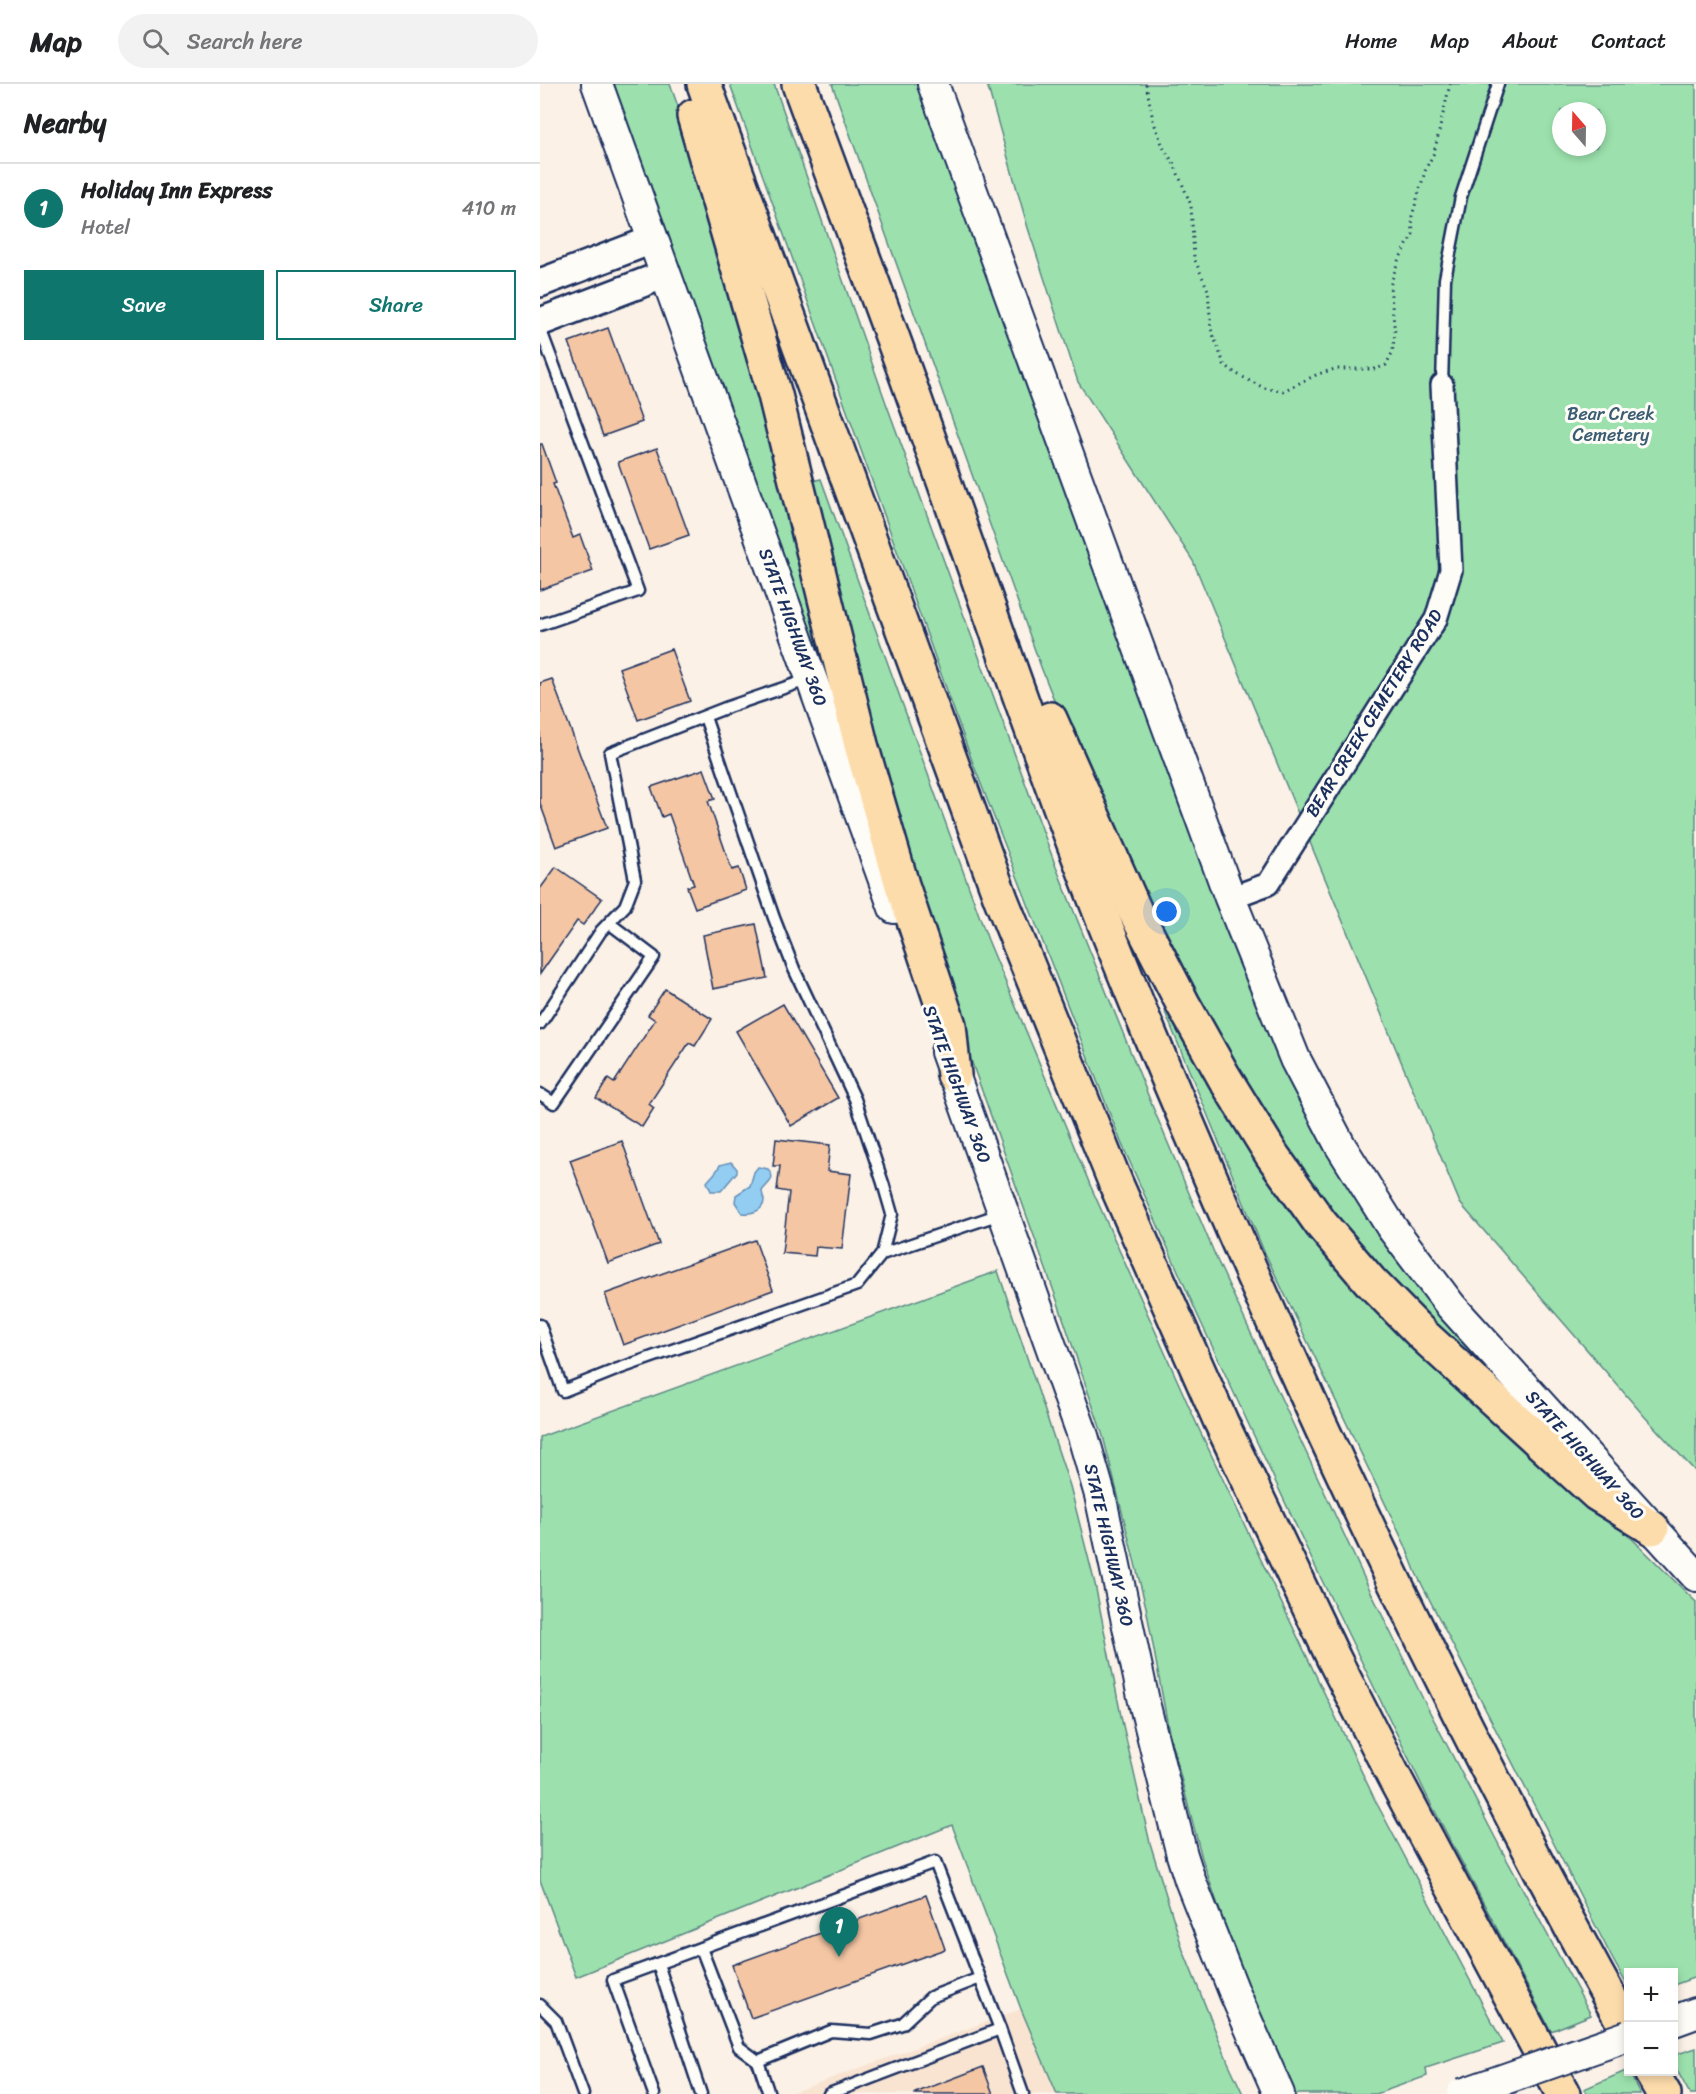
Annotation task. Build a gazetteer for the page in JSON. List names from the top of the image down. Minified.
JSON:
{"streets":{"main road":["STATE HIGHWAY 360"],"street":["BEAR CREEK CEMETERY ROAD"]},"crossings":[["STATE HIGHWAY 360","BEAR CREEK CEMETERY ROAD"]],"parks":["Bear Creek Cemetery"],"north":"top","page":{"header":"Map","search":"Search here","nav":["Home","Map","About","Contact"],"heading":"Nearby","list":[{"mark":"1","name":"Holiday Inn Express","note":"Hotel","value":"410 m"}],"buttons":["Save","Share"],"pins":"1","map_buttons":["+","−"]}}
